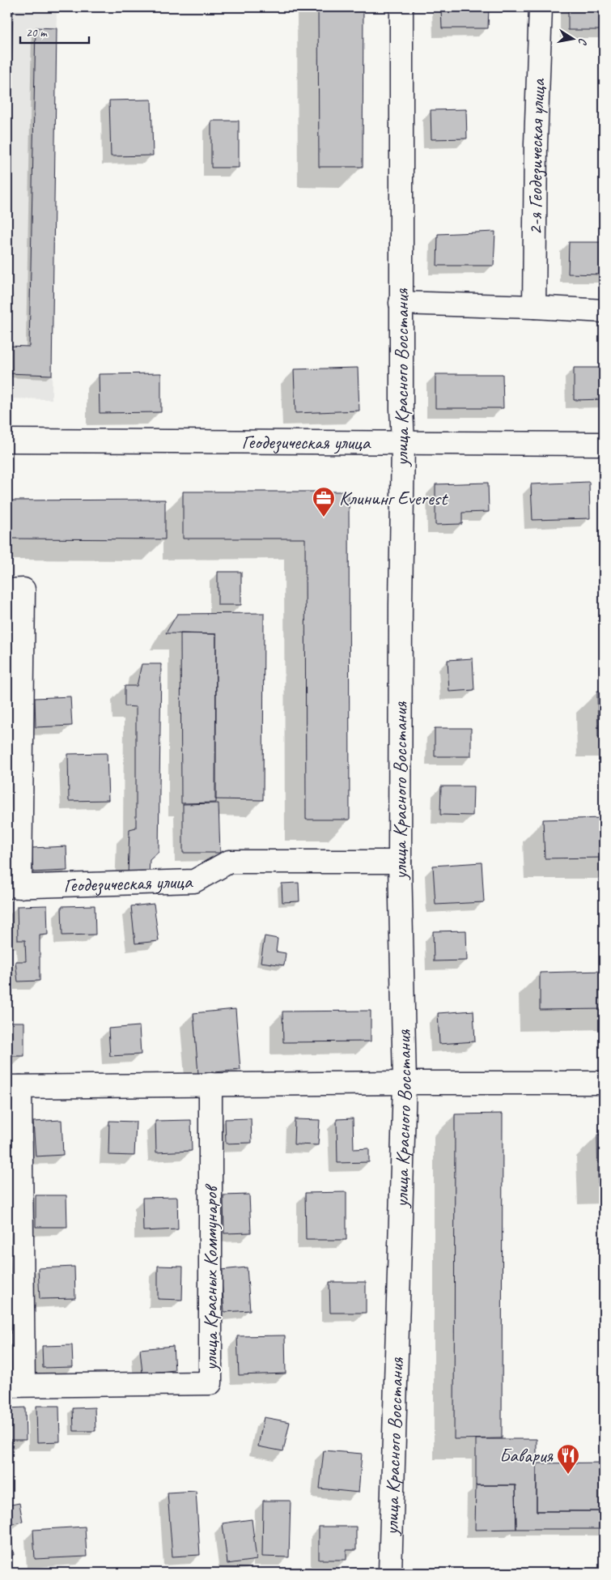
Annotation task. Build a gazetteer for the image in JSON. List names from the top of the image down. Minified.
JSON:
{"streets":{"street":["2-я Геодезическая улица","улица Красного Восстания","Геодезическая улица","улица Красных Коммунаров"]},"crossings":[["улица Красного Восстания","Геодезическая улица"],["улица Красного Восстания","улица Красных Коммунаров"]],"places":{"office":["Клининг Everest"],"restaurant":["Бавария"]},"scale_bar":"20 m","north":"right"}
